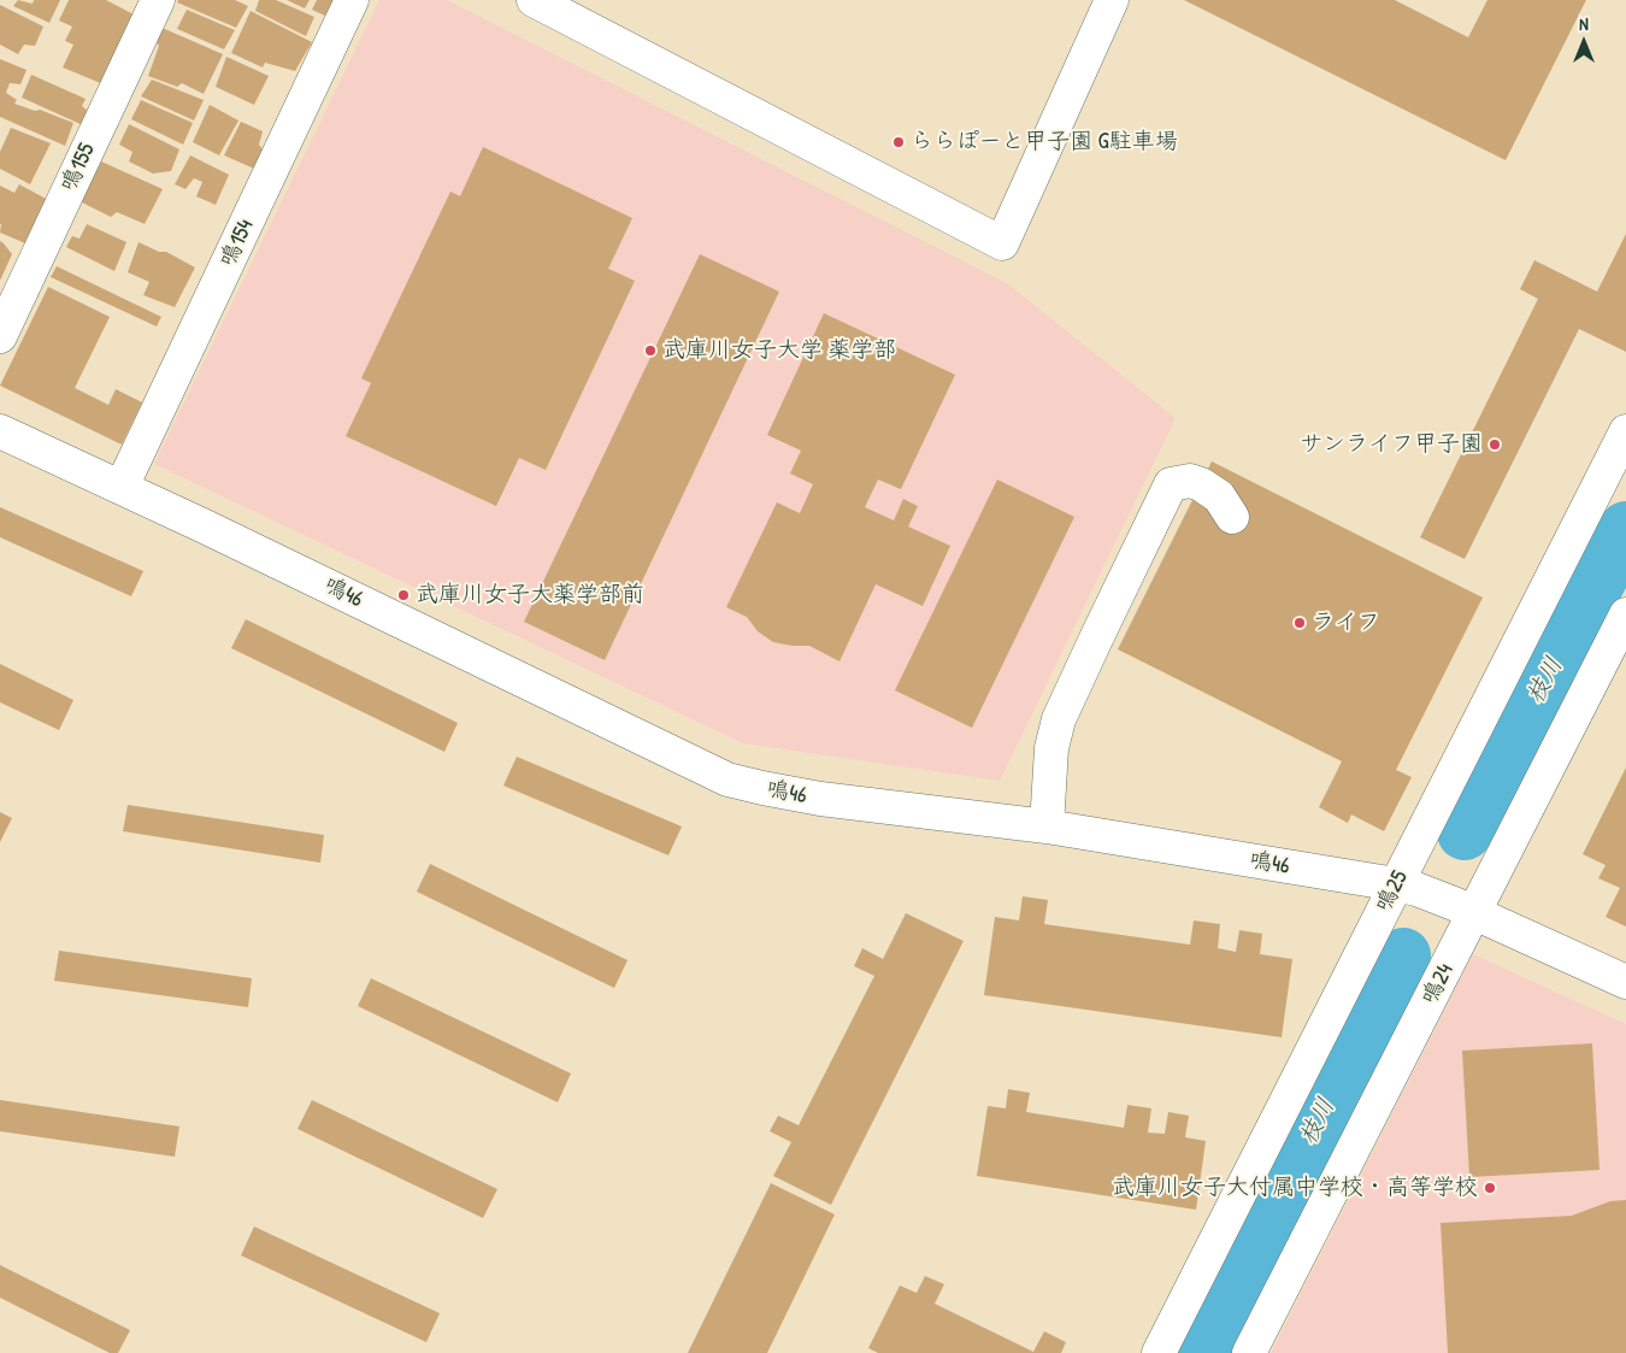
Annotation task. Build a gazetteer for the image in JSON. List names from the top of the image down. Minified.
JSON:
{"streets":{"street":["鳴155","鳴154","鳴46","鳴25","鳴24"]},"crossings":[["鳴154","鳴46"],["鳴46","鳴25"],["鳴46","鳴24"]],"water":["枝川"],"places":["ららぽーと甲子園 G駐車場","武庫川女子大学 薬学部","サンライフ甲子園","武庫川女子大薬学部前","ライフ","武庫川女子大付属中学校・高等学校"],"north":"top"}
